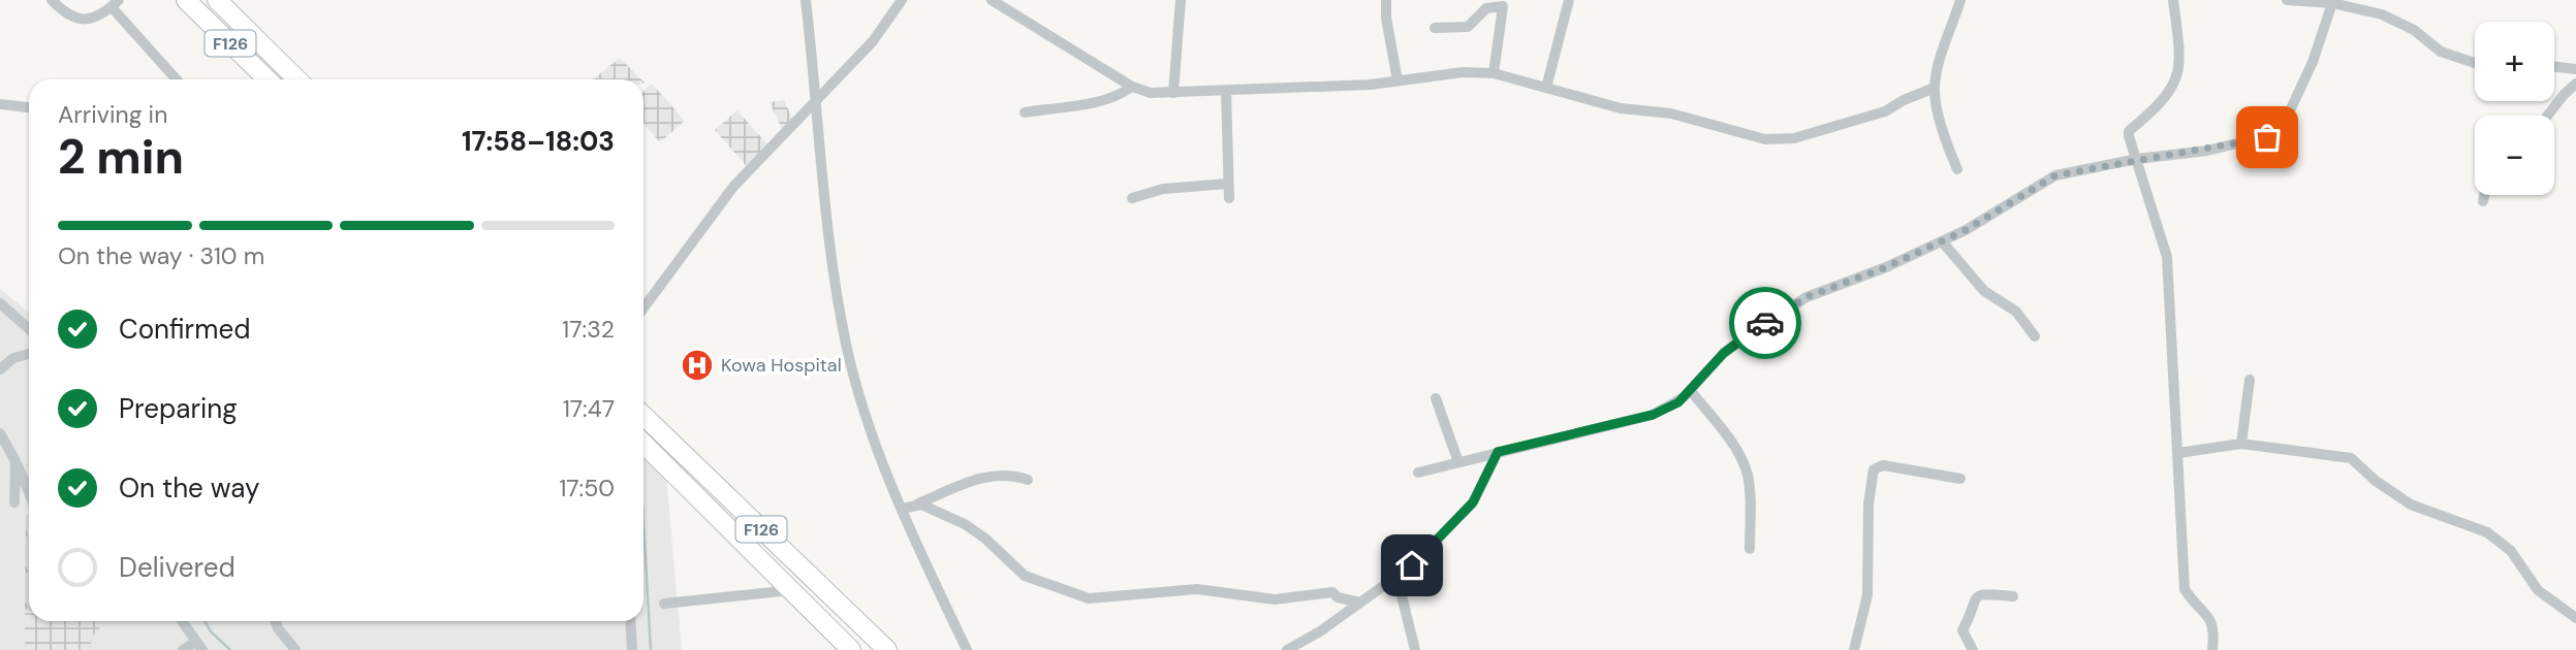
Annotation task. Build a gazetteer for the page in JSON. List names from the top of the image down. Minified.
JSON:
{"streets":{"main road":["F126"]},"places":{"hospital":["Kowa Hospital"]},"page":{"map_buttons":["+","−"],"heading":["2 min","Arriving in","17:58–18:03"],"bar":"On the way · 310 m","list":[["Confirmed","17:32"],["Preparing","17:47"],["On the way","17:50"],"Delivered"]}}
